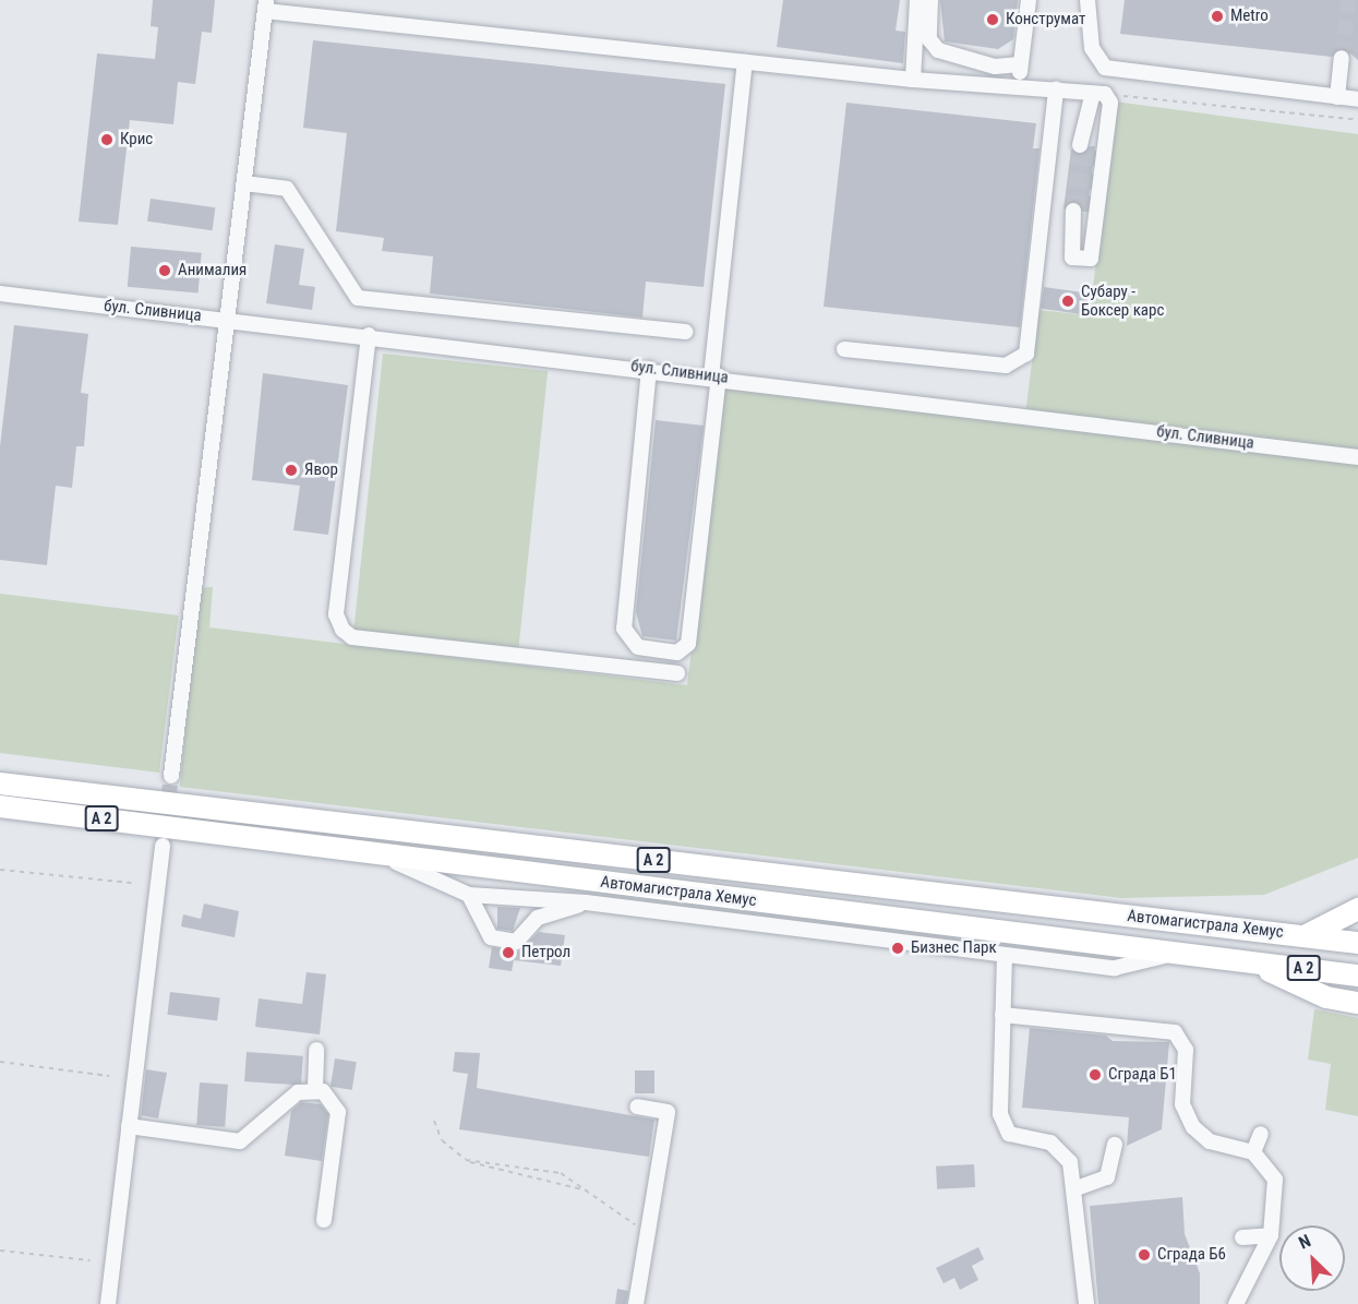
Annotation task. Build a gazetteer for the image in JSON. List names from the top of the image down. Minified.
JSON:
{"streets":{"highway":["A 2","Автомагистрала Хемус"],"street":["бул. Сливница"]},"places":["Metro","Конструмат","Крис","Анималия","Субару - Боксер карс","Явор","Бизнес Парк","Петрол","Сграда Б1","Сграда Б6"],"north":"top left"}
